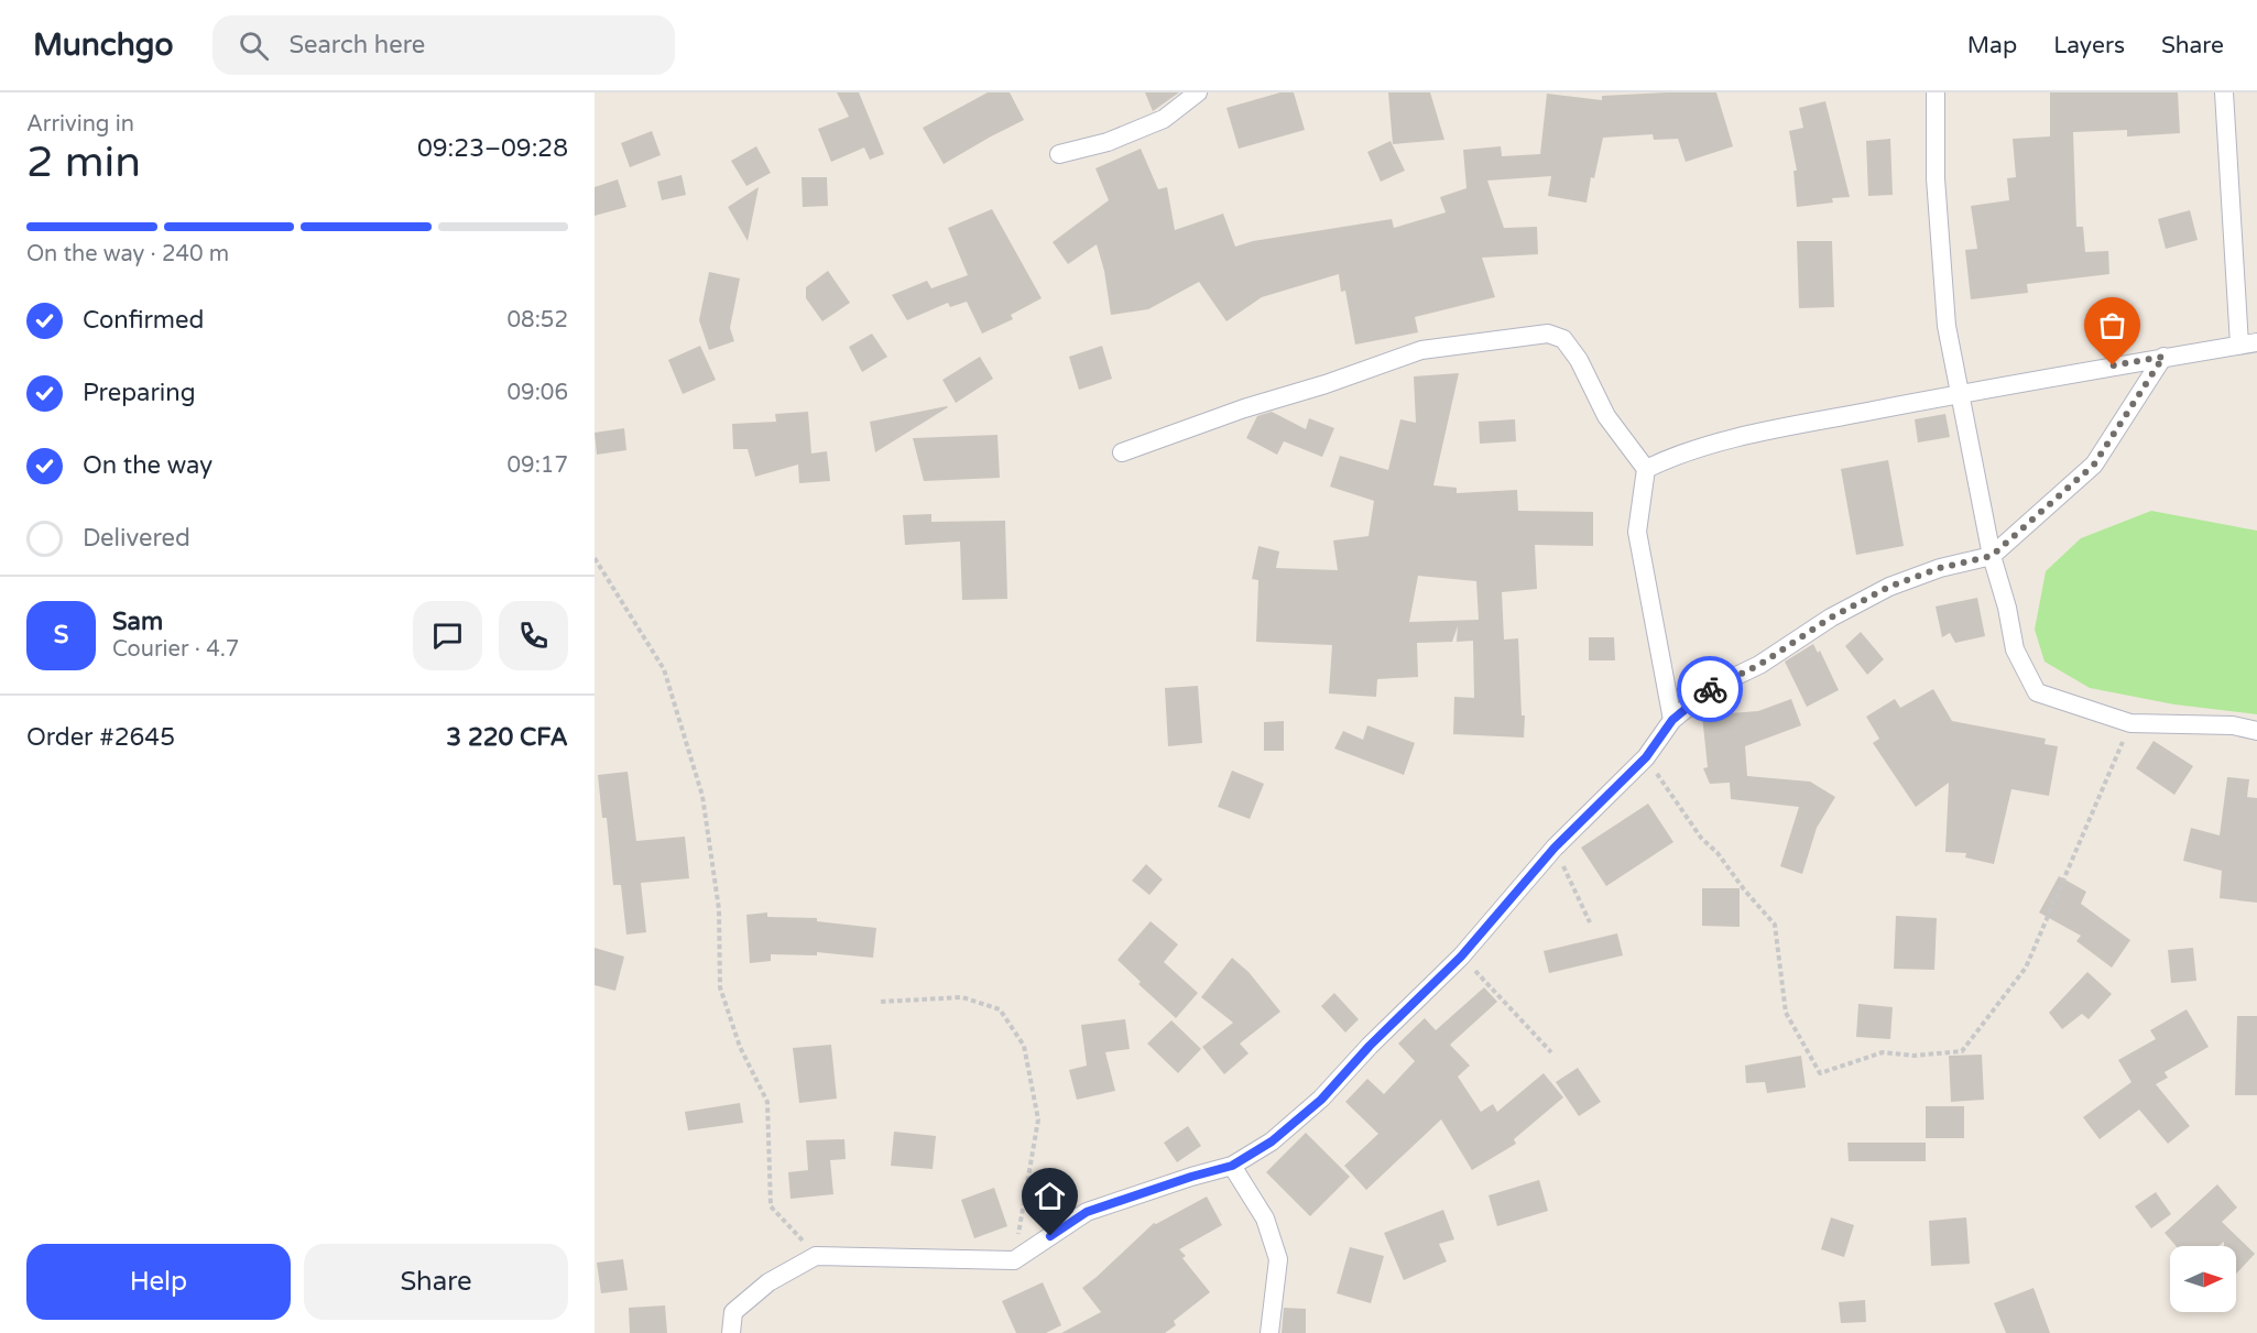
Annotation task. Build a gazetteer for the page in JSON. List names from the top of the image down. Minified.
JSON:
{"north":"right","page":{"header":"Munchgo","search":"Search here","nav":["Map","Layers","Share"],"heading":["2 min","Arriving in","09:23–09:28"],"panel":["Sam","Courier · 4.7","Order #2645","3 220 CFA"],"bar":"On the way · 240 m","list":[["Confirmed","08:52"],["Preparing","09:06"],["On the way","09:17"],"Delivered"],"round":"S","buttons":["Help","Share"]}}
